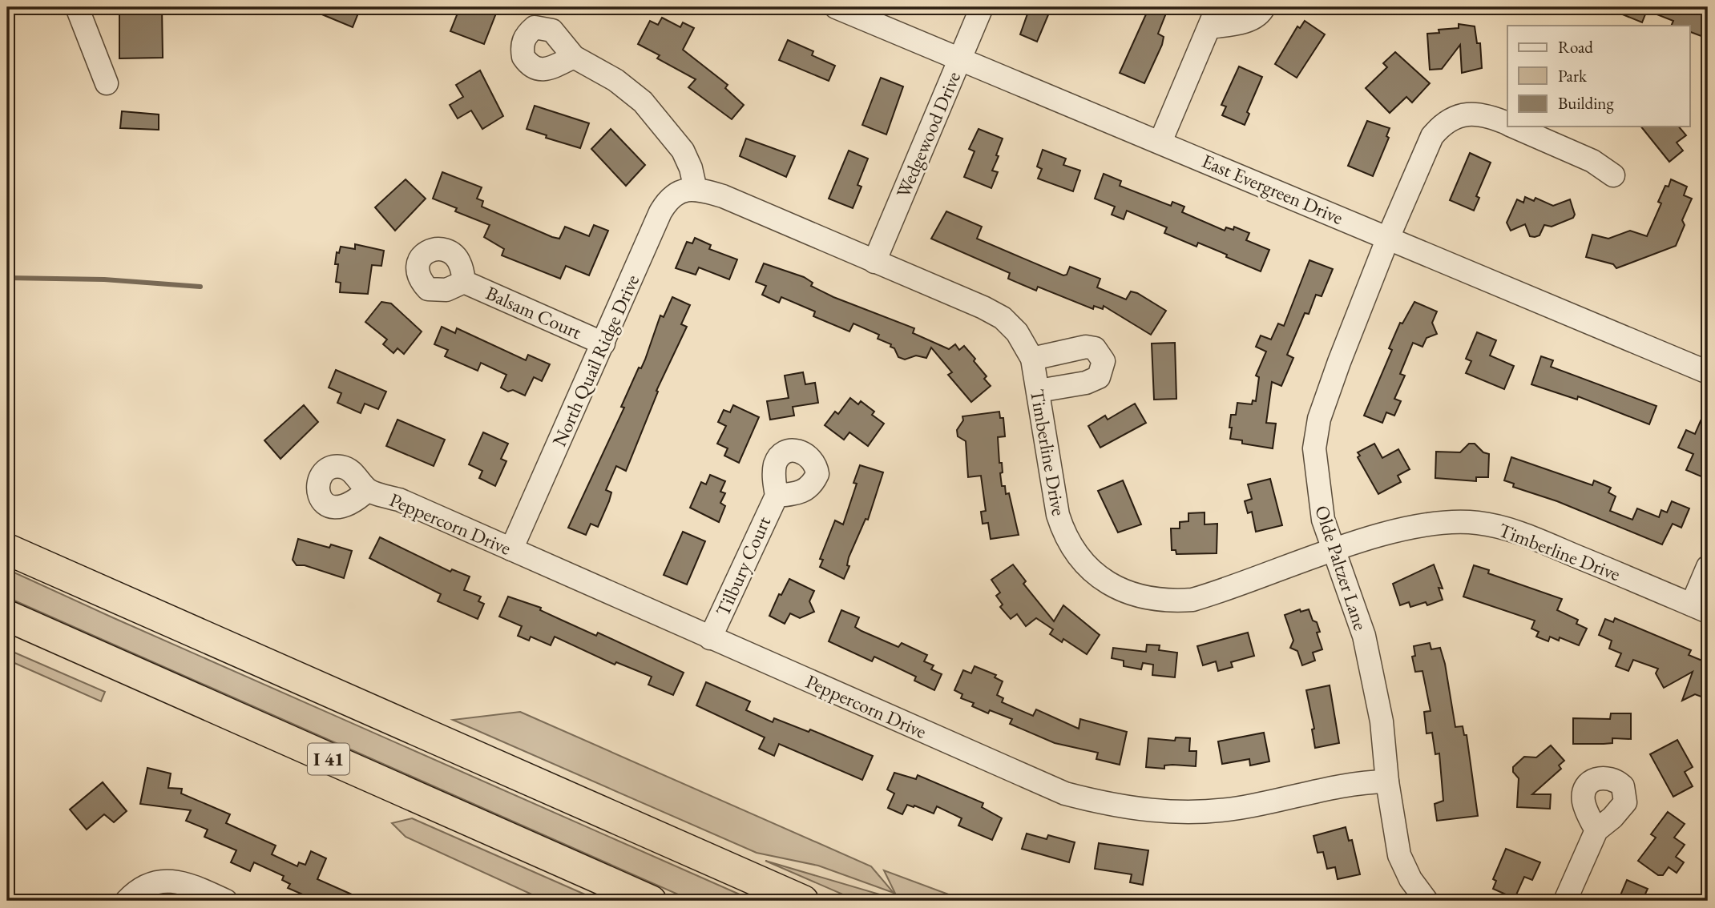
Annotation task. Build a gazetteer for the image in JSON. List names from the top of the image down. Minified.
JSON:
{"streets":{"highway":["I 41"],"street":["Wedgewood Drive","East Evergreen Drive","Balsam Court","North Quail Ridge Drive","Timberline Drive","Peppercorn Drive","Tilbury Court","Olde Paltzer Lane"]},"crossings":[["Wedgewood Drive","East Evergreen Drive"],["Wedgewood Drive","Timberline Drive"],["East Evergreen Drive","Olde Paltzer Lane"],["Balsam Court","North Quail Ridge Drive"],["North Quail Ridge Drive","Timberline Drive"],["North Quail Ridge Drive","Peppercorn Drive"],["Timberline Drive","Olde Paltzer Lane"],["Peppercorn Drive","Tilbury Court"],["Peppercorn Drive","Olde Paltzer Lane"]],"legend":["Road","Park","Building"]}
